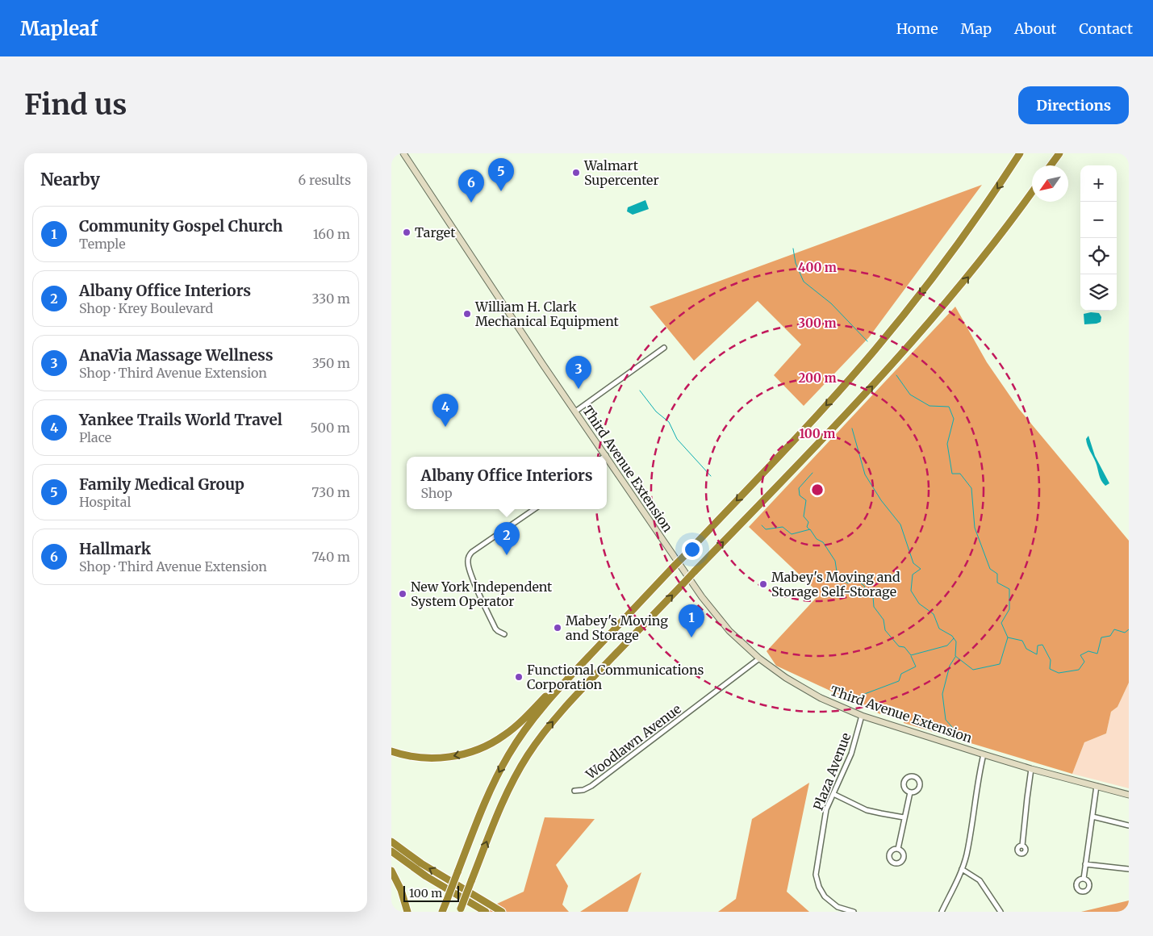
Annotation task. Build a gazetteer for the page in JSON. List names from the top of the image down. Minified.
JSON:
{"streets":{"street":["Third Avenue Extension","Woodlawn Avenue","Plaza Avenue"]},"crossings":[["Third Avenue Extension","Woodlawn Avenue"],["Third Avenue Extension","Plaza Avenue"]],"places":["Walmart Supercenter","Target","William H. Clark Mechanical Equipment","Mabey's Moving and Storage Self-Storage","New York Independent System Operator","Mabey's Moving and Storage","Functional Communications Corporation"],"scale_bar":"100 m","north":"bottom left","page":{"header":"Mapleaf","nav":["Home","Map","About","Contact"],"buttons":"Directions","title":"Find us","heading":["Nearby","6 results"],"pins":["5","6","3","4","2","1"],"map_buttons":["+","−"],"list":[{"mark":"1","name":"Community Gospel Church","note":"Temple","value":"160 m"},{"mark":"2","name":"Albany Office Interiors","note":"Shop · Krey Boulevard","value":"330 m"},{"mark":"3","name":"AnaVia Massage Wellness","note":"Shop · Third Avenue Extension","value":"350 m"},{"mark":"4","name":"Yankee Trails World Travel","note":"Place","value":"500 m"},{"mark":"5","name":"Family Medical Group","note":"Hospital","value":"730 m"},{"mark":"6","name":"Hallmark","note":"Shop · Third Avenue Extension","value":"740 m"}],"popup":["Albany Office Interiors","Shop"],"scale":"100 m"},"rings":["400 m","300 m","200 m","100 m"]}
